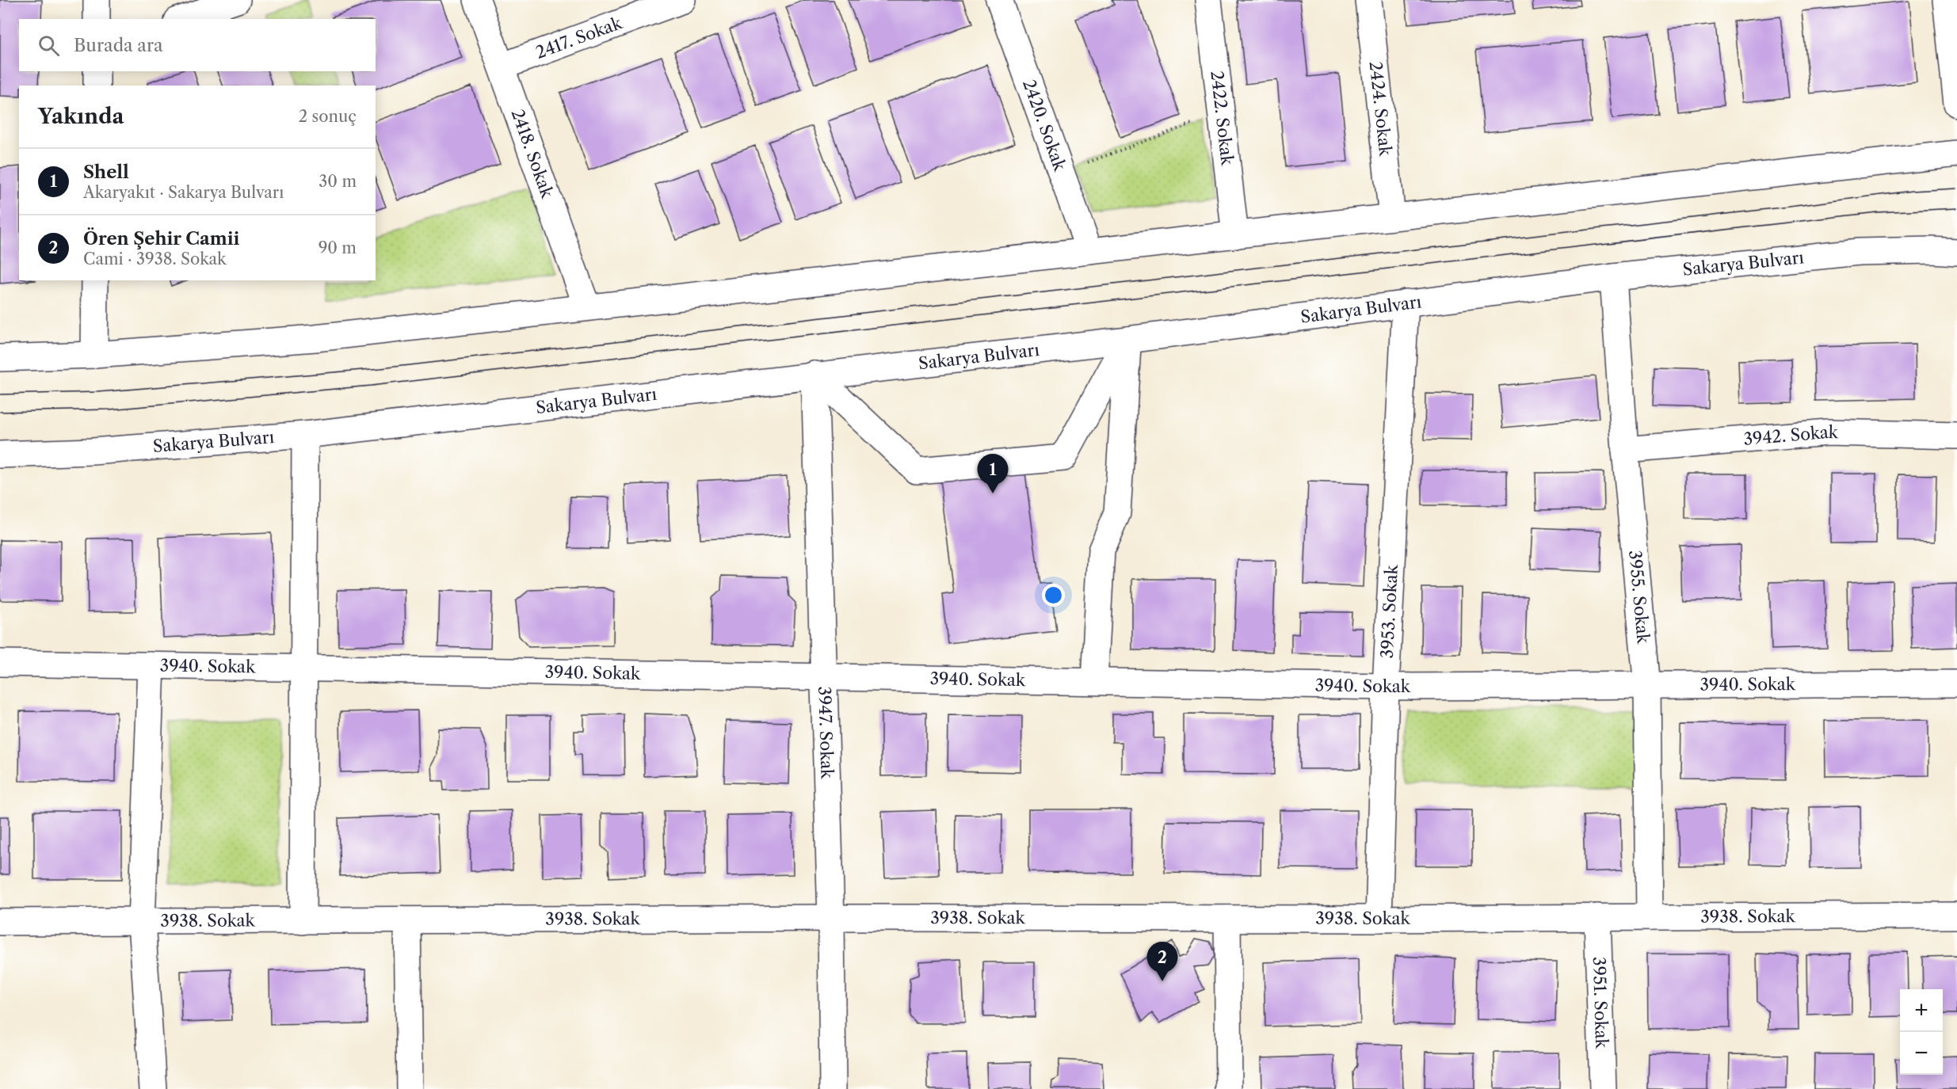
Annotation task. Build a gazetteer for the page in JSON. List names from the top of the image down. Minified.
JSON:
{"streets":{"street":["2417. Sokak","2424. Sokak","2422. Sokak","2420. Sokak","2418. Sokak","Sakarya Bulvarı","3942. Sokak","3955. Sokak","3953. Sokak","3940. Sokak","3947. Sokak","3938. Sokak","3951. Sokak"]},"crossings":[["2417. Sokak","2418. Sokak"],["Sakarya Bulvarı","3955. Sokak"],["Sakarya Bulvarı","3953. Sokak"],["Sakarya Bulvarı","3947. Sokak"],["3942. Sokak","3955. Sokak"],["3955. Sokak","3940. Sokak"],["3955. Sokak","3938. Sokak"],["3953. Sokak","3940. Sokak"],["3953. Sokak","3938. Sokak"],["3940. Sokak","3947. Sokak"],["3947. Sokak","3938. Sokak"],["3938. Sokak","3951. Sokak"]],"page":{"search":"Burada ara","heading":["Yakında","2 sonuç"],"list":[{"mark":"1","name":"Shell","note":"Akaryakıt · Sakarya Bulvarı","value":"30 m"},{"mark":"2","name":"Ören Şehir Camii","note":"Cami · 3938. Sokak","value":"90 m"}],"pins":["1","2"],"map_buttons":["+","−"]}}
